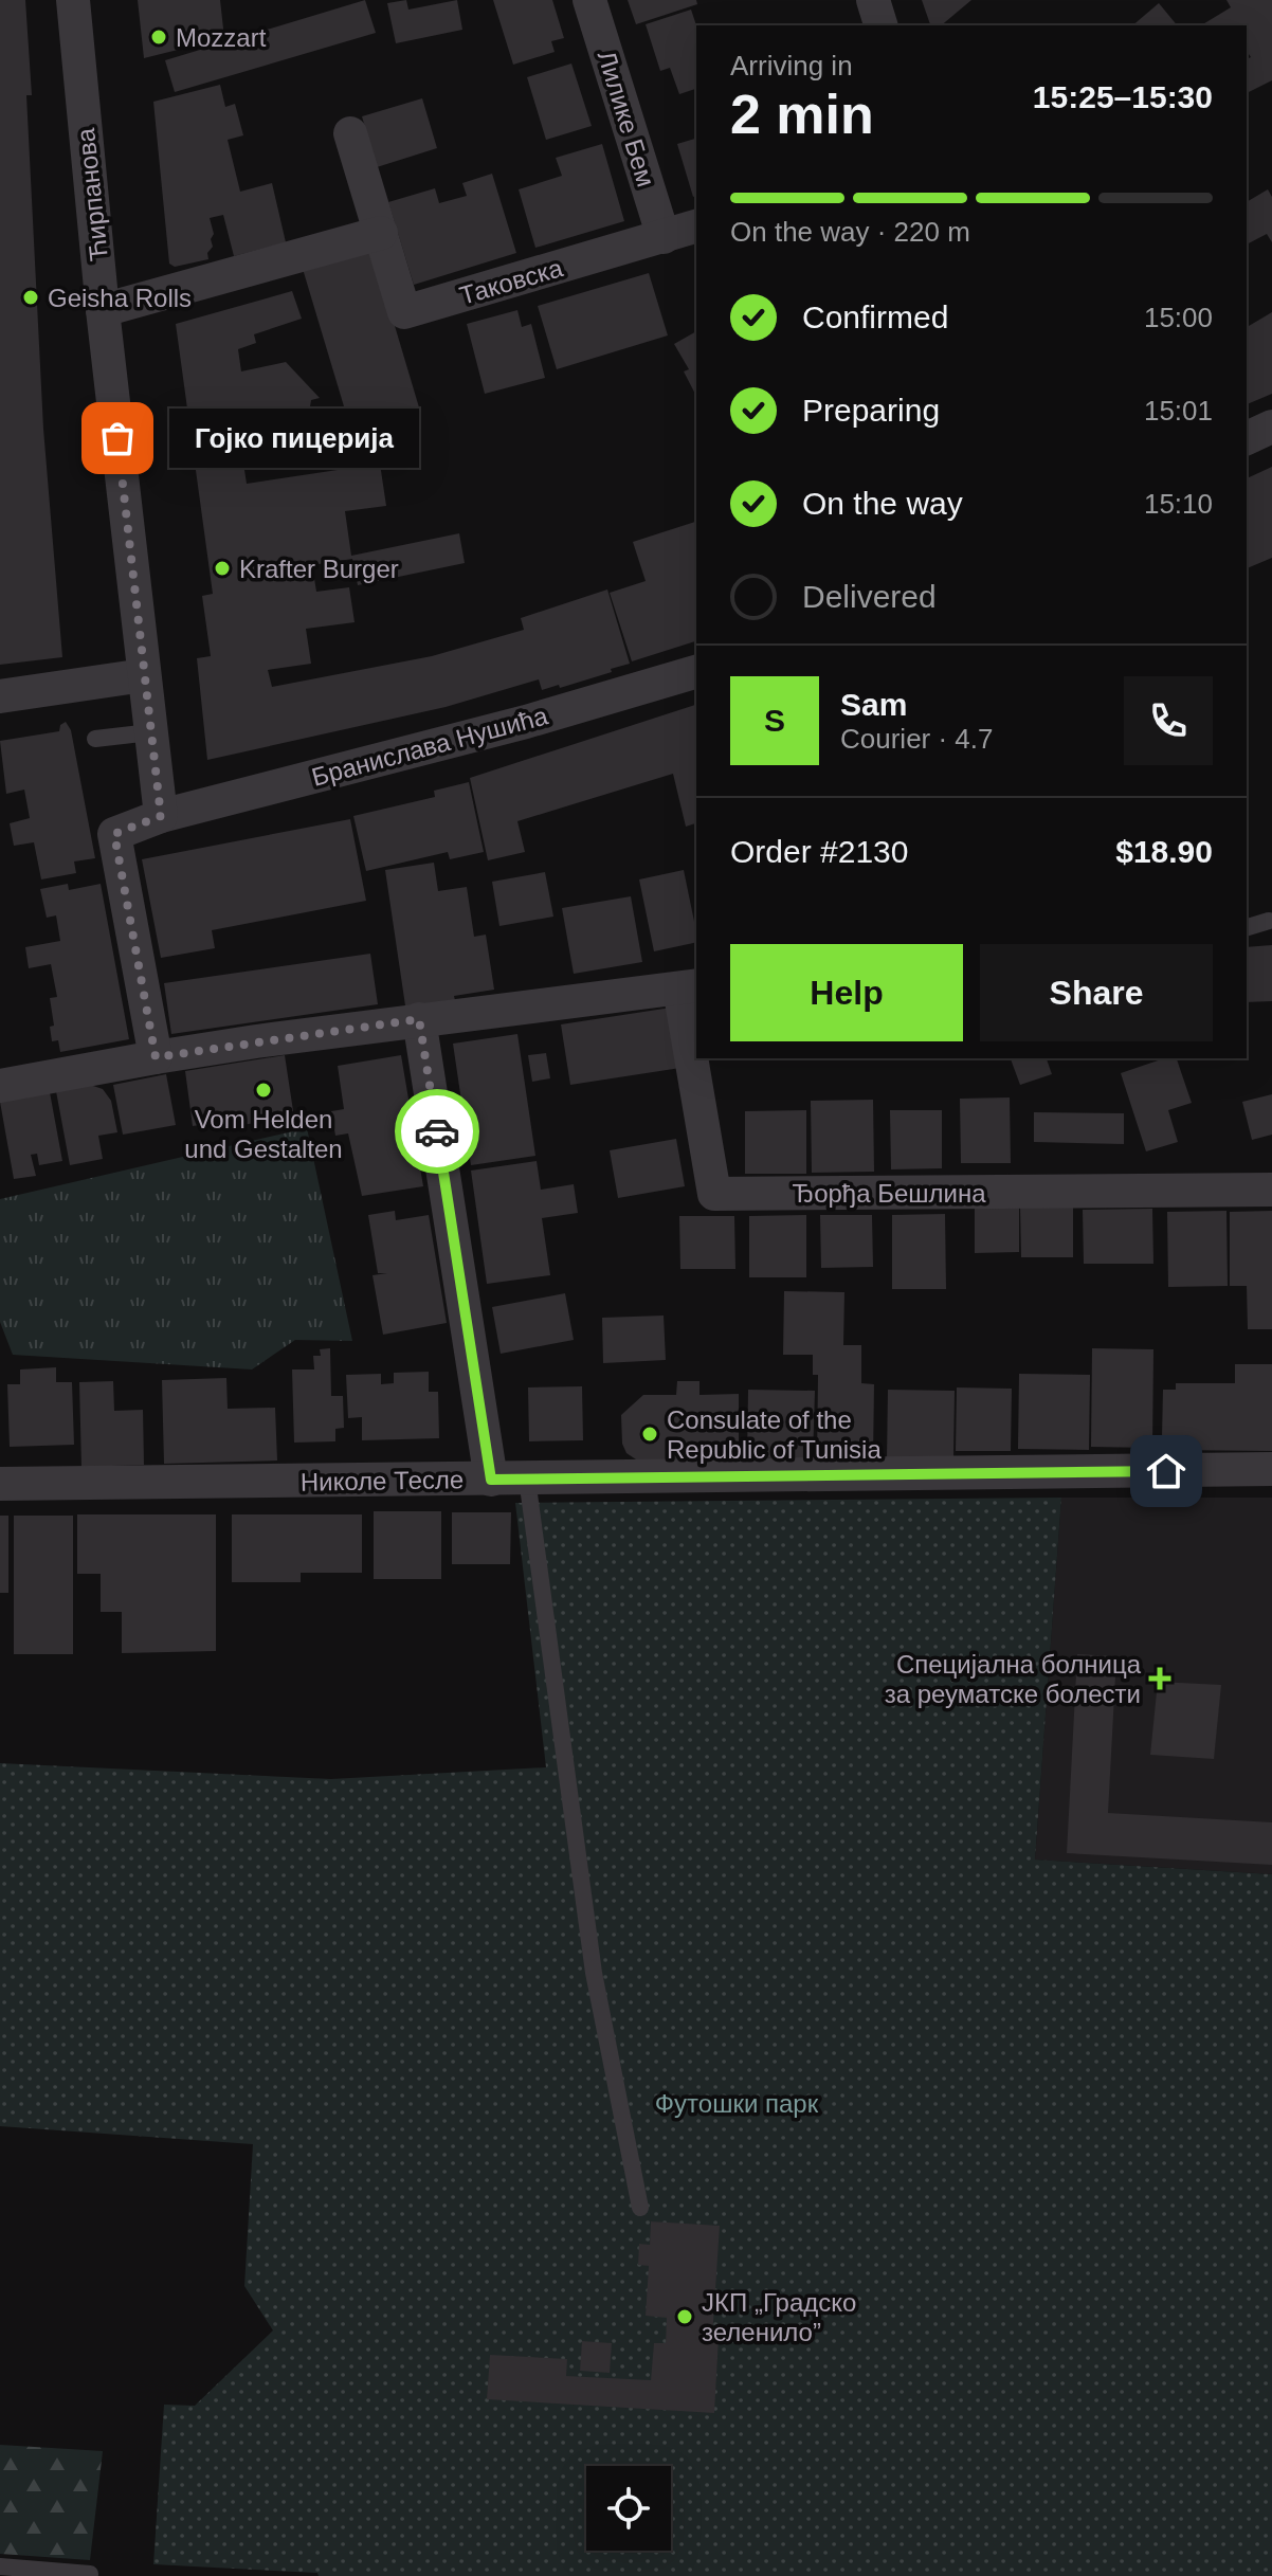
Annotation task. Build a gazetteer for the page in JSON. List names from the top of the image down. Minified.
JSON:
{"streets":{"street":["Лилике Бем","Ћирпанова","Таковска","Бранислава Нушића","Ђорђа Бешлина","Николе Тесле"]},"crossings":[["Лилике Бем","Таковска"],["Ћирпанова","Бранислава Нушића"]],"parks":["Футошки парк"],"places":{"other":["Mozzart","Geisha Rolls","Гојко пицерија","Krafter Burger","Vom Helden und Gestalten","Consulate of the Republic of Tunisia","ЈКП „Градско зеленило”"],"health":["Специјална болница за реуматске болести"]},"page":{"heading":["2 min","Arriving in","15:25–15:30"],"panel":["Sam","Courier · 4.7","Order #2130","$18.90"],"bar":"On the way · 220 m","list":[["Confirmed","15:00"],["Preparing","15:01"],["On the way","15:10"],"Delivered"],"bubble":"Гојко пицерија","round":"S","buttons":["Help","Share"]}}
